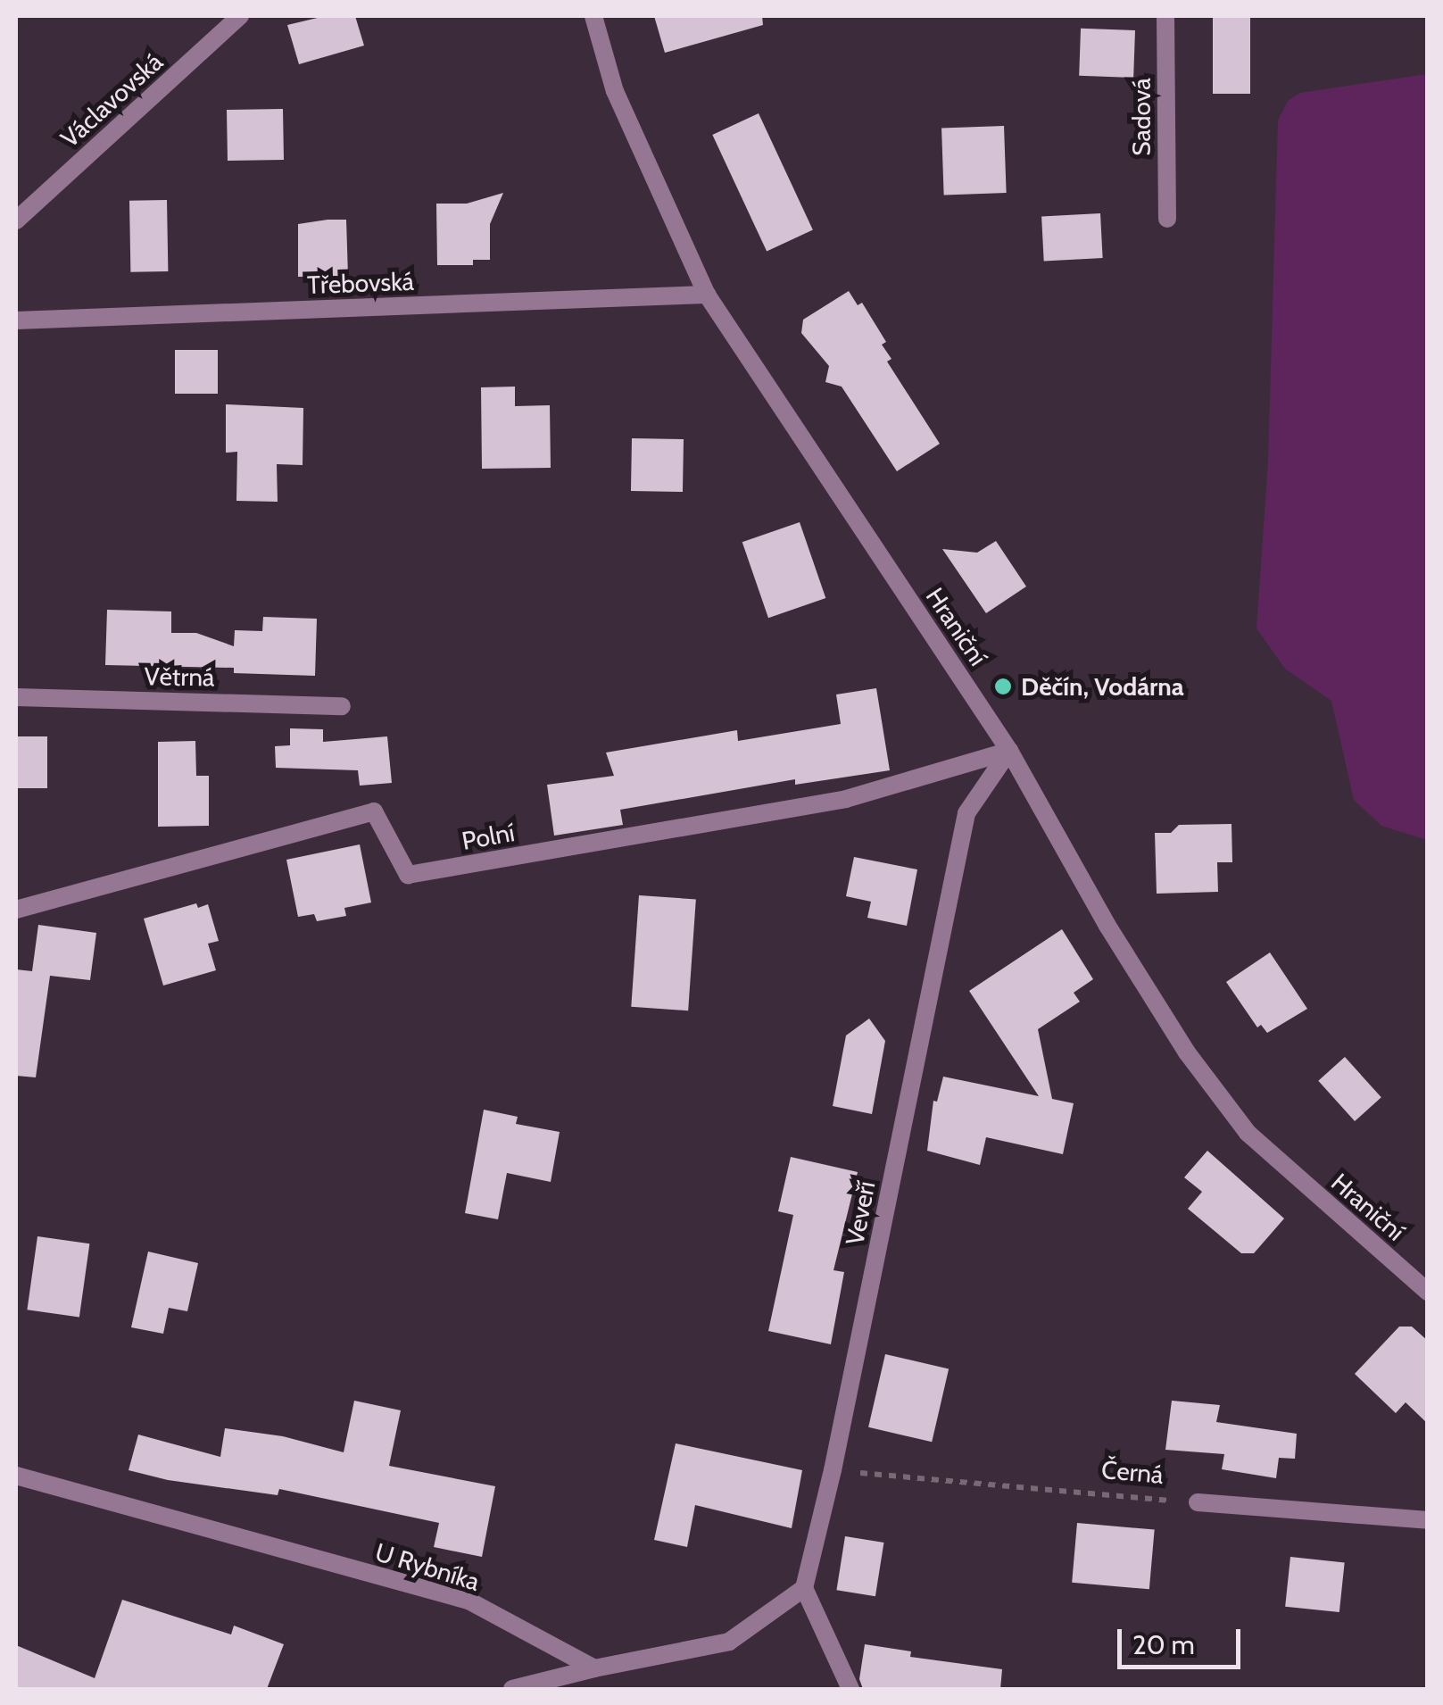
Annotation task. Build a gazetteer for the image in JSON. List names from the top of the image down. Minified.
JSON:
{"streets":{"street":["Václavovská","Sadová","Třebovská","Hraniční","Větrná","Polní","Veveří","U Rybníka"],"path":["Černá"]},"crossings":[["Třebovská","Hraniční"],["Hraniční","Polní"],["Hraniční","Veveří"],["Polní","Veveří"],["Veveří","Černá"]],"places":["Děčín, Vodárna"],"scale_bar":"20 m"}
